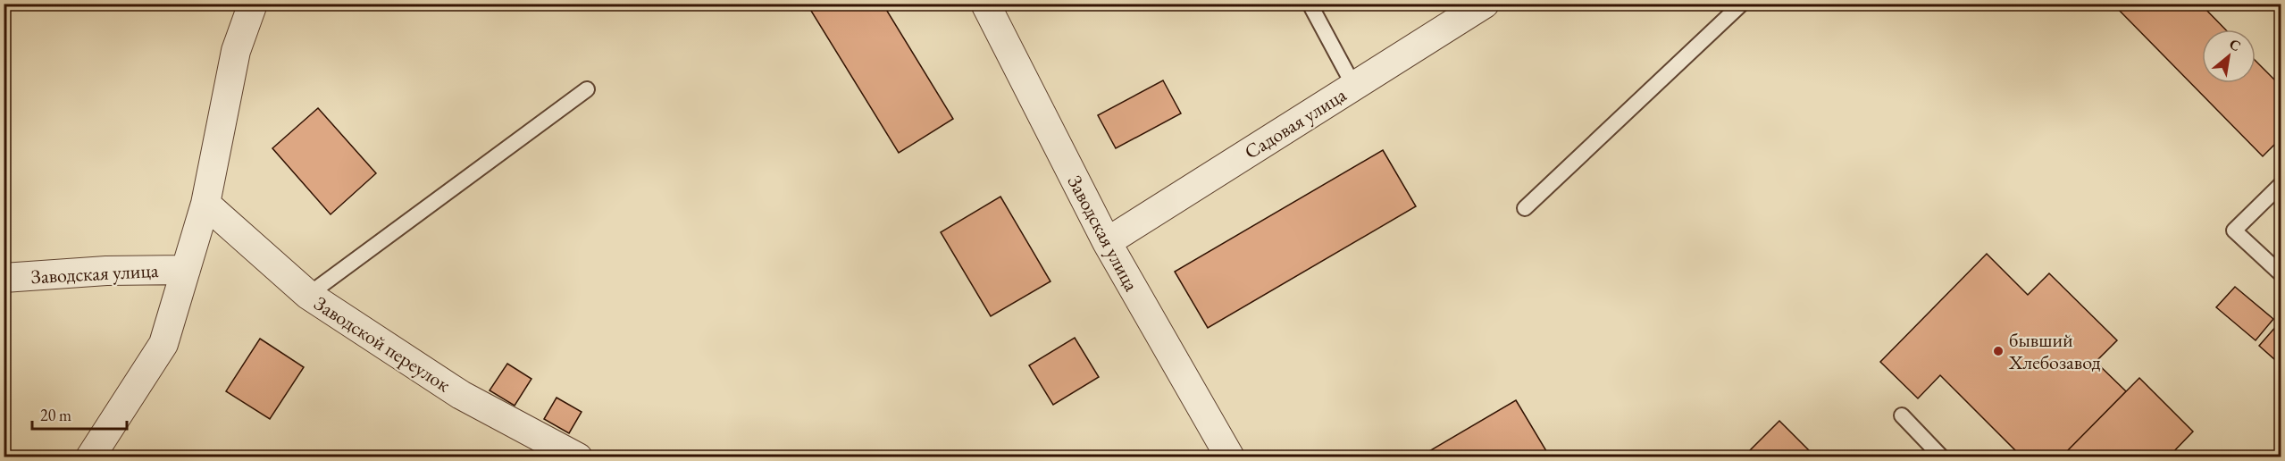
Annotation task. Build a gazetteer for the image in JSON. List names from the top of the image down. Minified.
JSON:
{"streets":{"street":["Садовая улица","Заводская улица","Заводской переулок"]},"crossings":[["Садовая улица","Заводская улица"]],"places":["бывший Хлебозавод"],"scale_bar":"20 m","north":"top right"}
